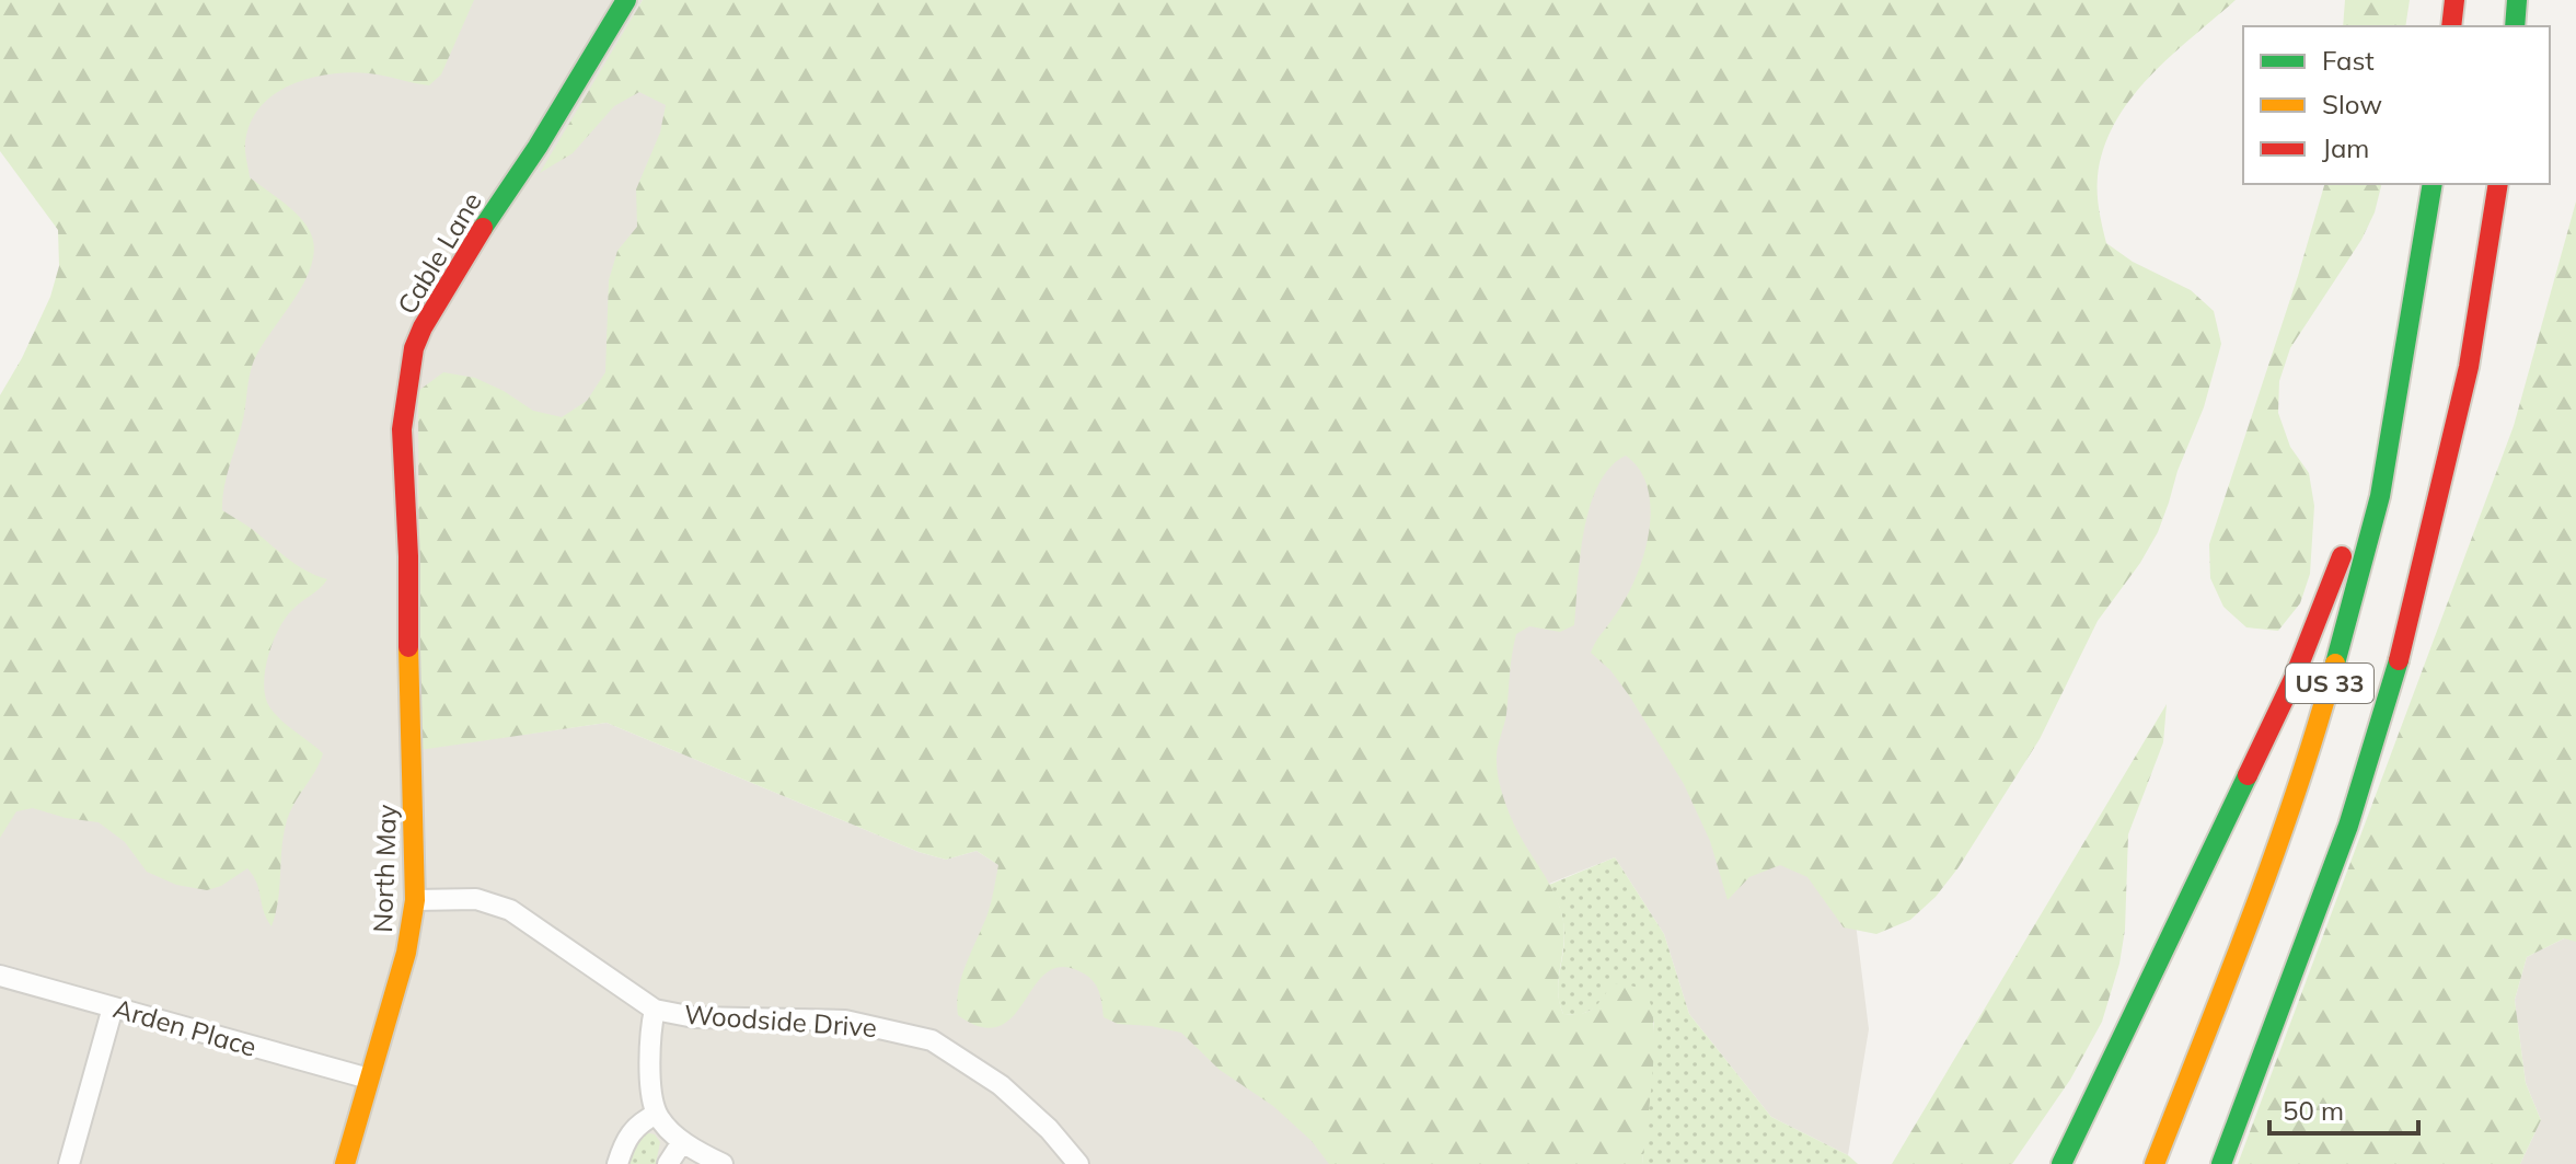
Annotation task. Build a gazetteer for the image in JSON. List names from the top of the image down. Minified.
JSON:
{"streets":{"main road":["Cable Lane","US 33","North May"],"street":["Woodside Drive","Arden Place"]},"crossings":[["Cable Lane","North May"],["North May","Woodside Drive"],["North May","Arden Place"]],"legend":["Fast","Slow","Jam"],"scale_bar":"50 m"}
